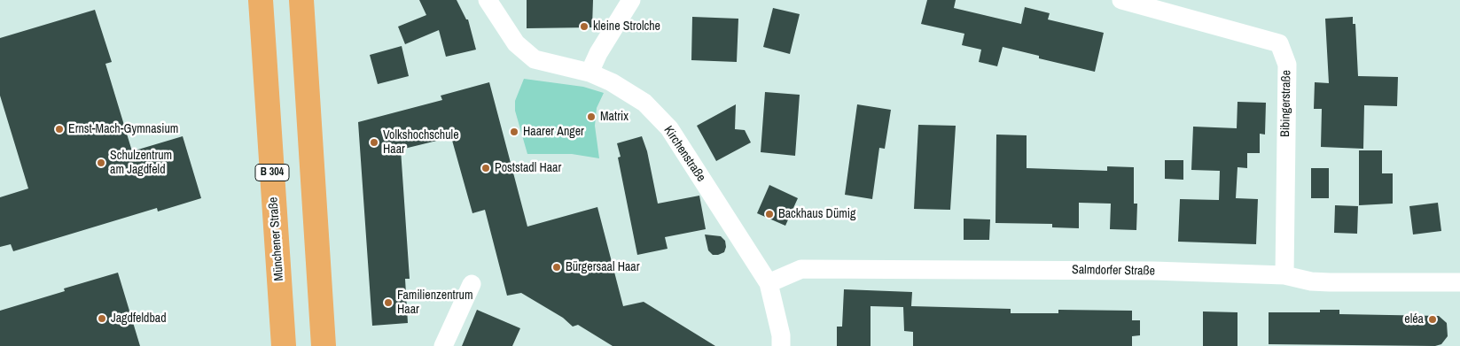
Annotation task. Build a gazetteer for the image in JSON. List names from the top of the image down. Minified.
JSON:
{"streets":{"main road":["B 304","Münchener Straße"],"street":["Bibingerstraße","Kirchenstraße","Salmdorfer Straße"]},"crossings":[["Bibingerstraße","Salmdorfer Straße"],["Kirchenstraße","Salmdorfer Straße"]],"places":["kleine Strolche","Matrix","Ernst-Mach-Gymnasium","Haarer Anger","Volkshochschule Haar","Schulzentrum am Jagdfeld","Poststadl Haar","Backhaus Dümig","Bürgersaal Haar","Familienzentrum Haar","Jagdfeldbad","eléa"]}
